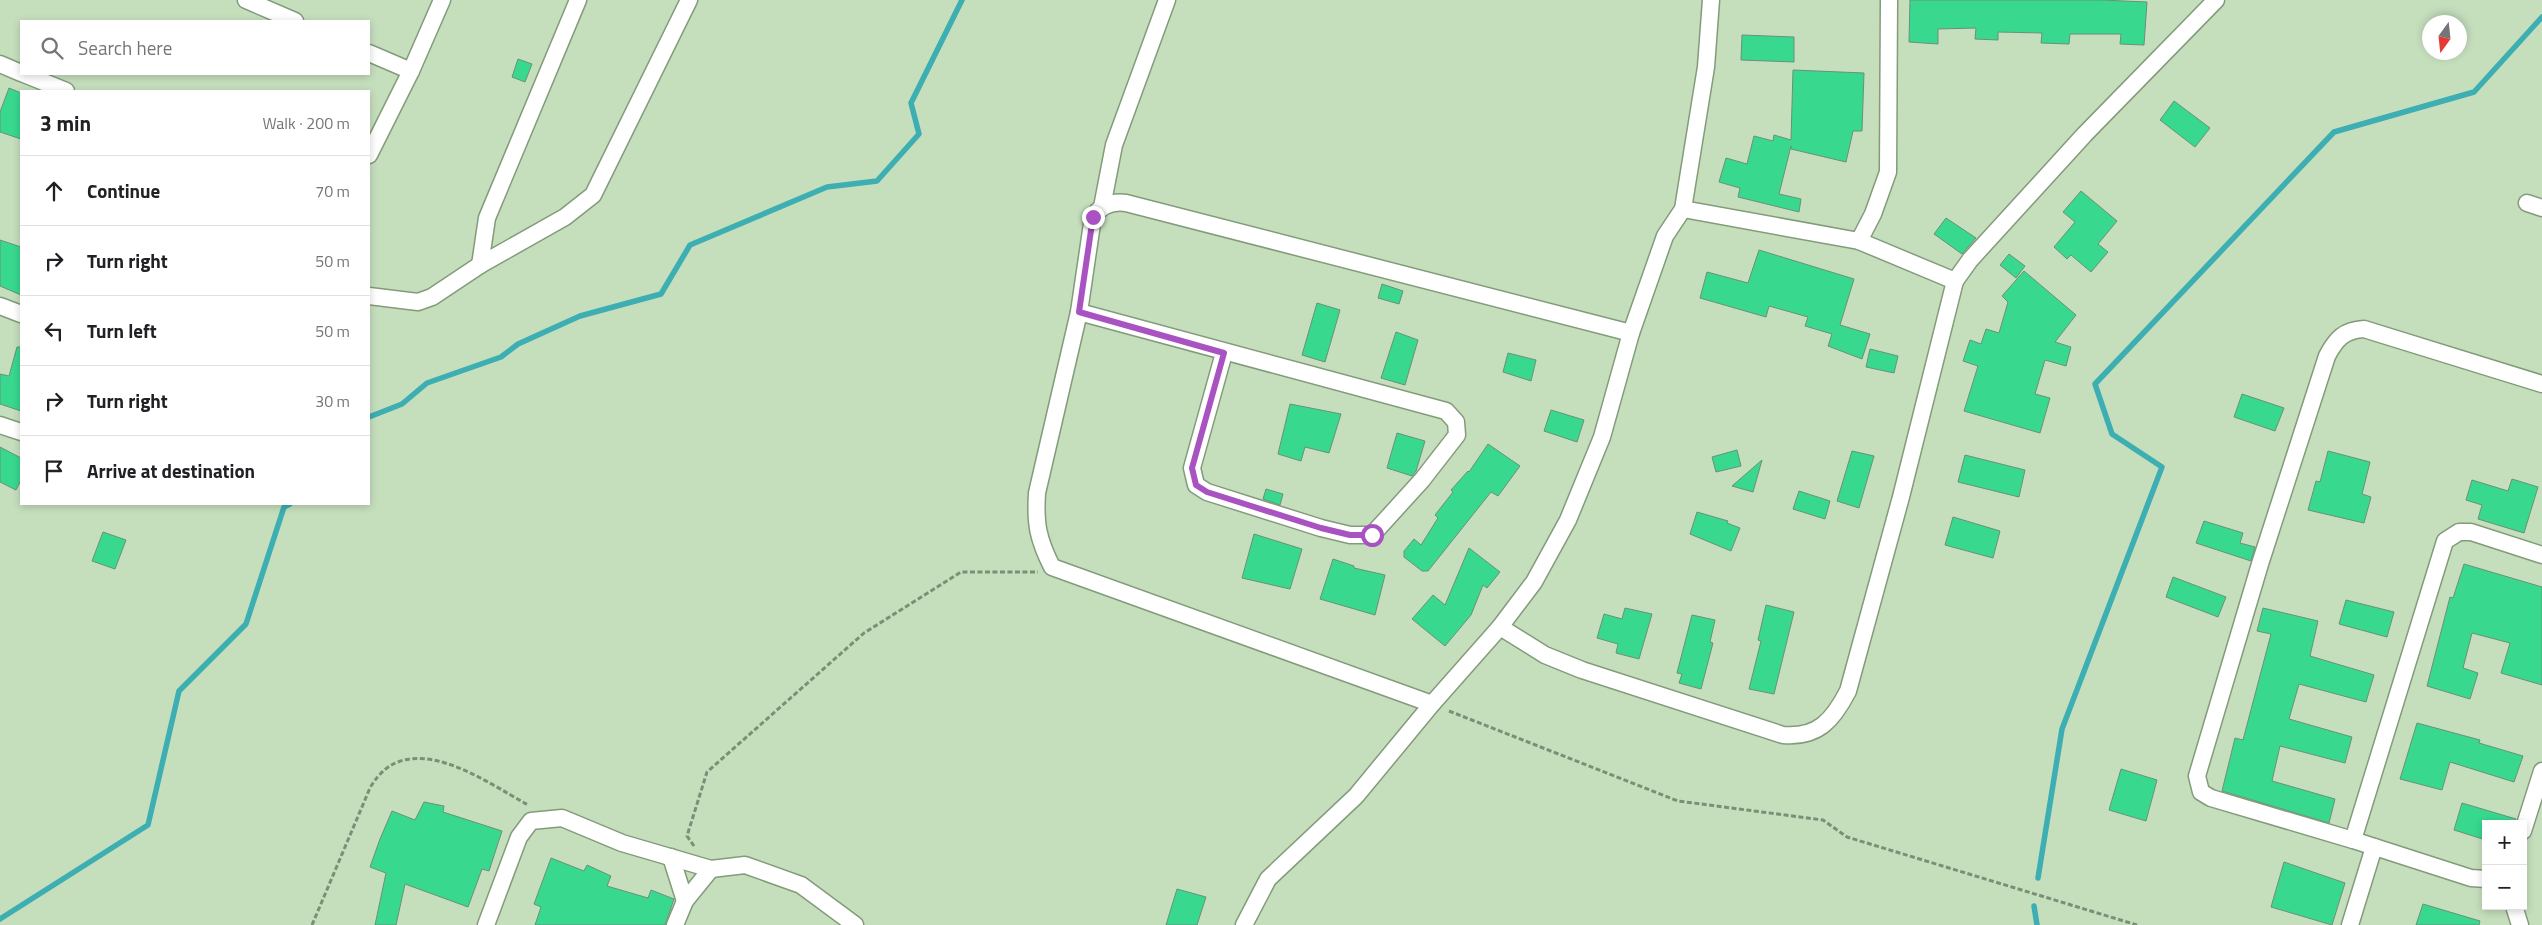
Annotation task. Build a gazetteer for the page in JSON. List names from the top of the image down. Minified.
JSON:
{"north":"bottom","page":{"search":"Search here","heading":["3 min","Walk · 200 m"],"list":[["Continue","70 m"],["Turn right","50 m"],["Turn left","50 m"],["Turn right","30 m"],"Arrive at destination"],"map_buttons":["+","−"]}}
